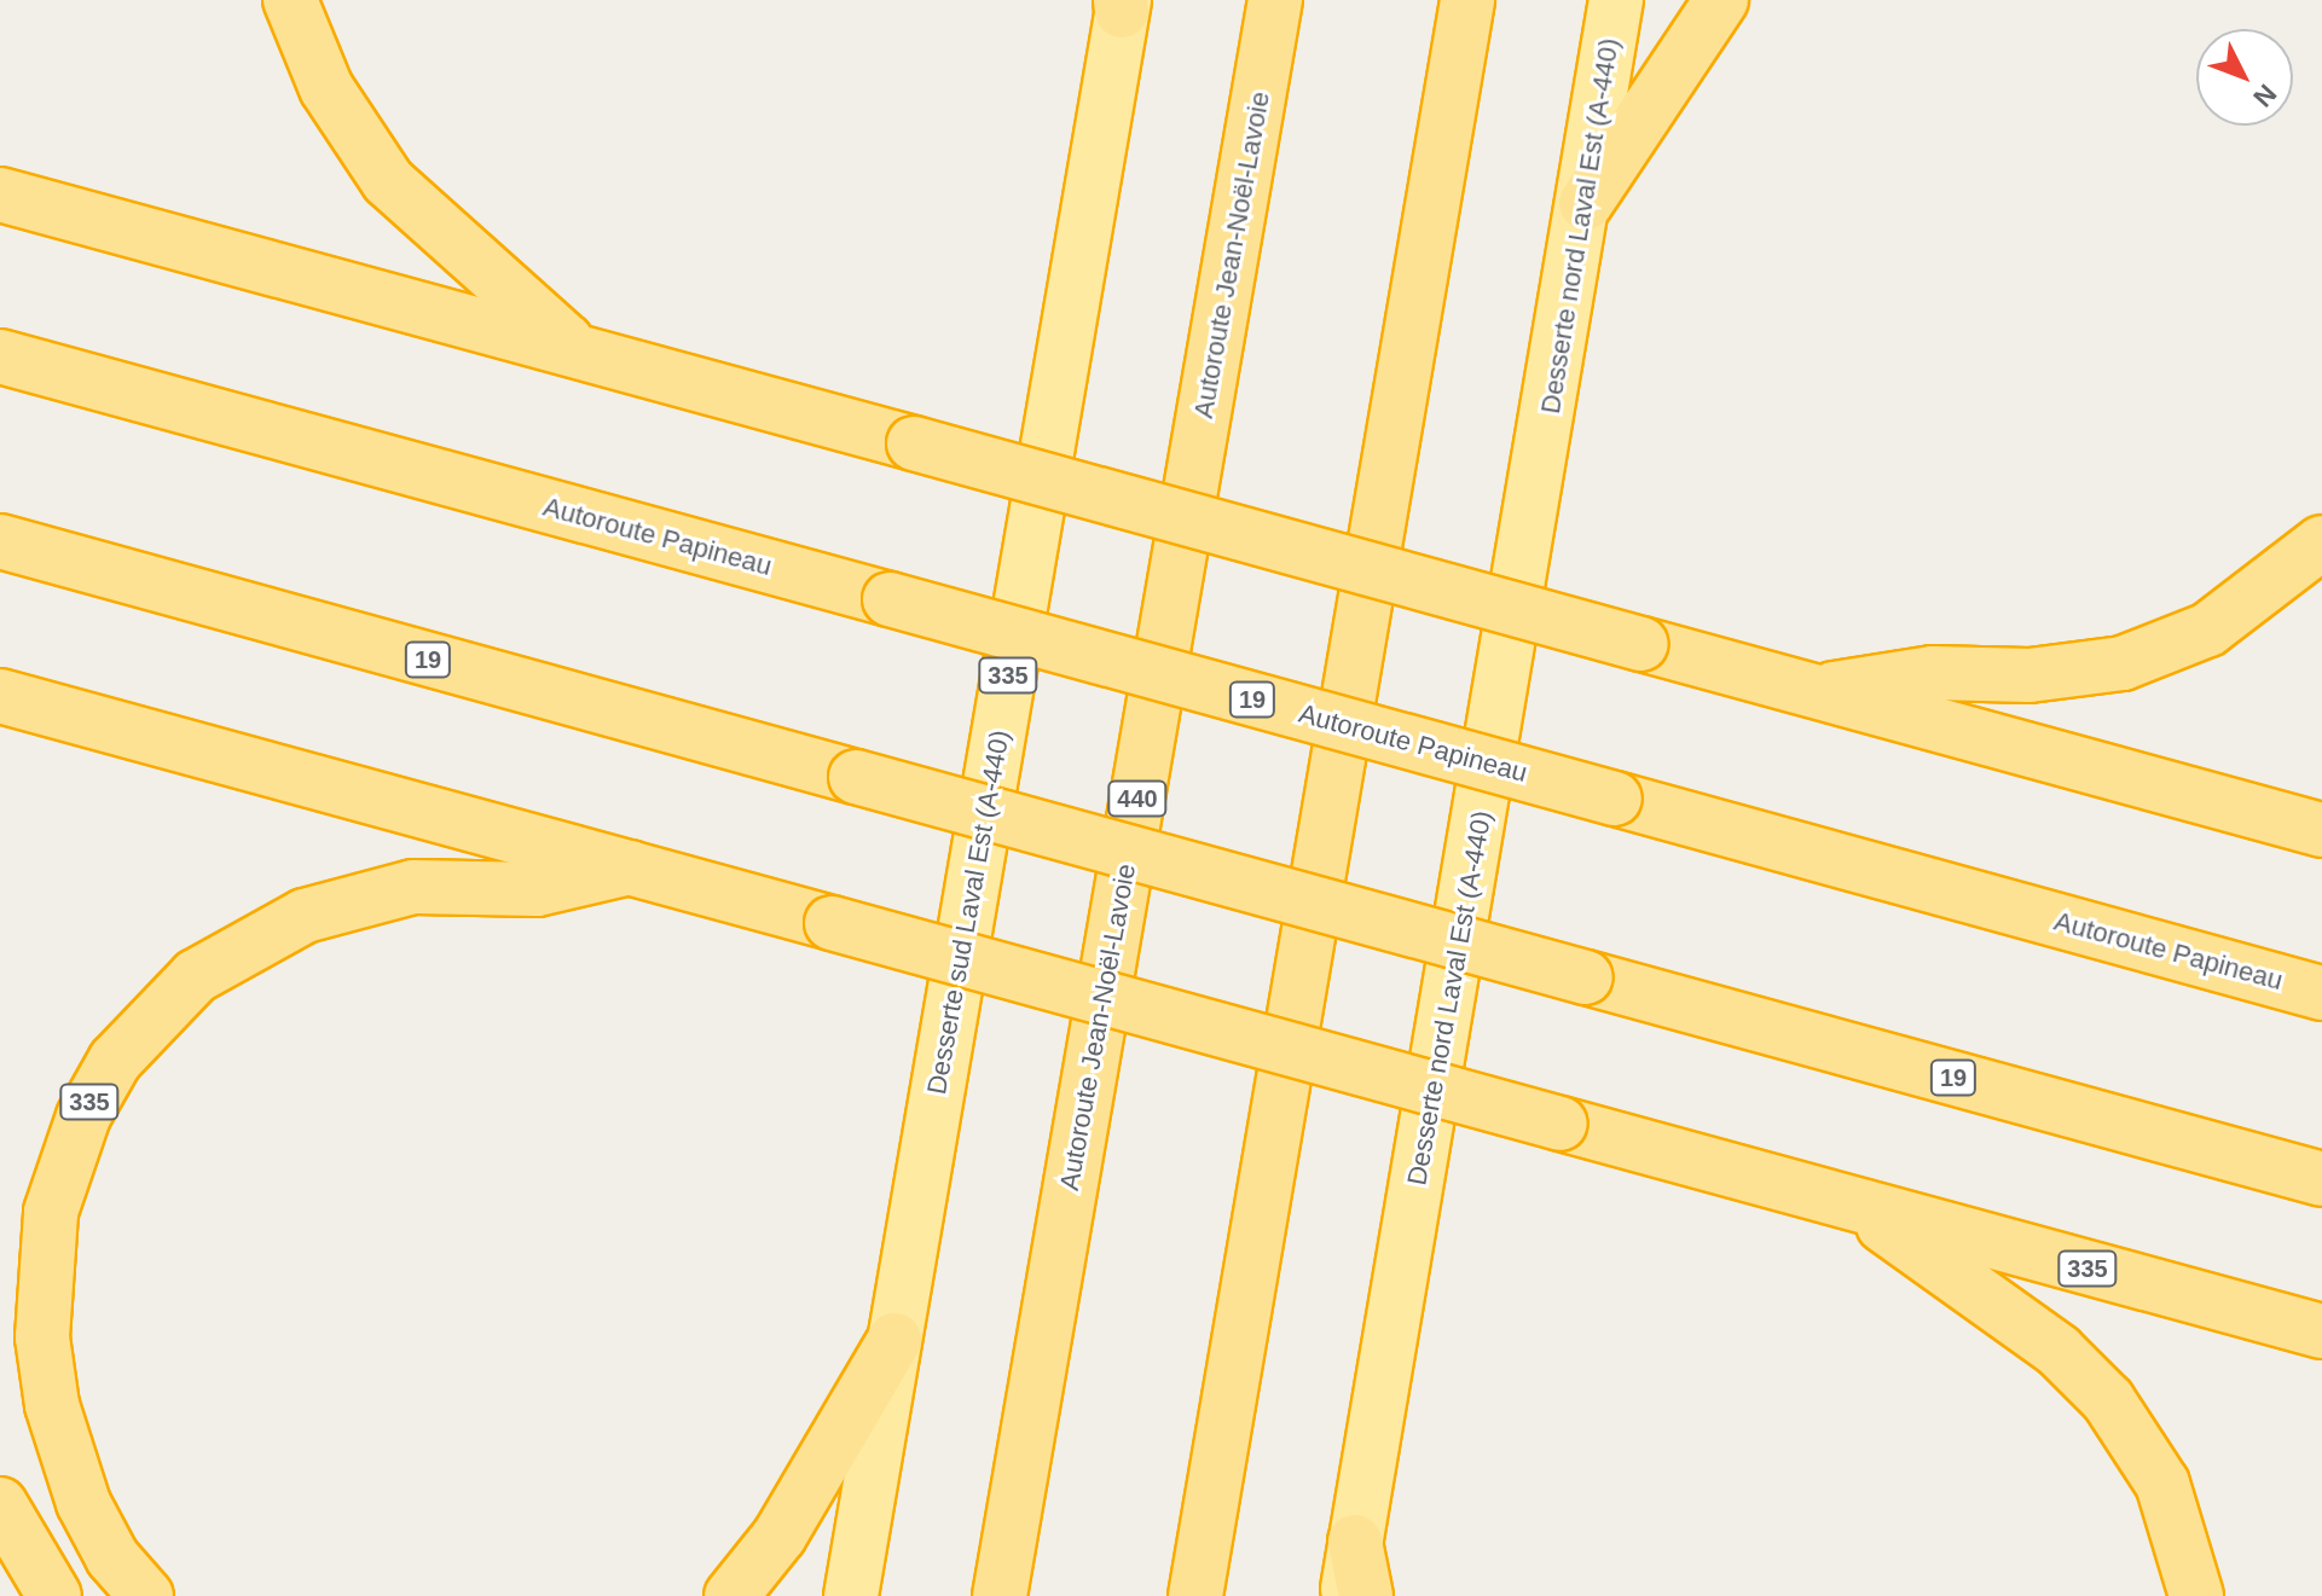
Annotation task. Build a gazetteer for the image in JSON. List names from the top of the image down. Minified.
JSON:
{"streets":{"highway":["Desserte nord Laval Est (A-440)","Autoroute Jean-Noël-Lavoie","Autoroute Papineau","19","335","440","Desserte sud Laval Est (A-440)"]},"crossings":[["335","Desserte sud Laval Est (A-440)"]],"north":"bottom right"}
